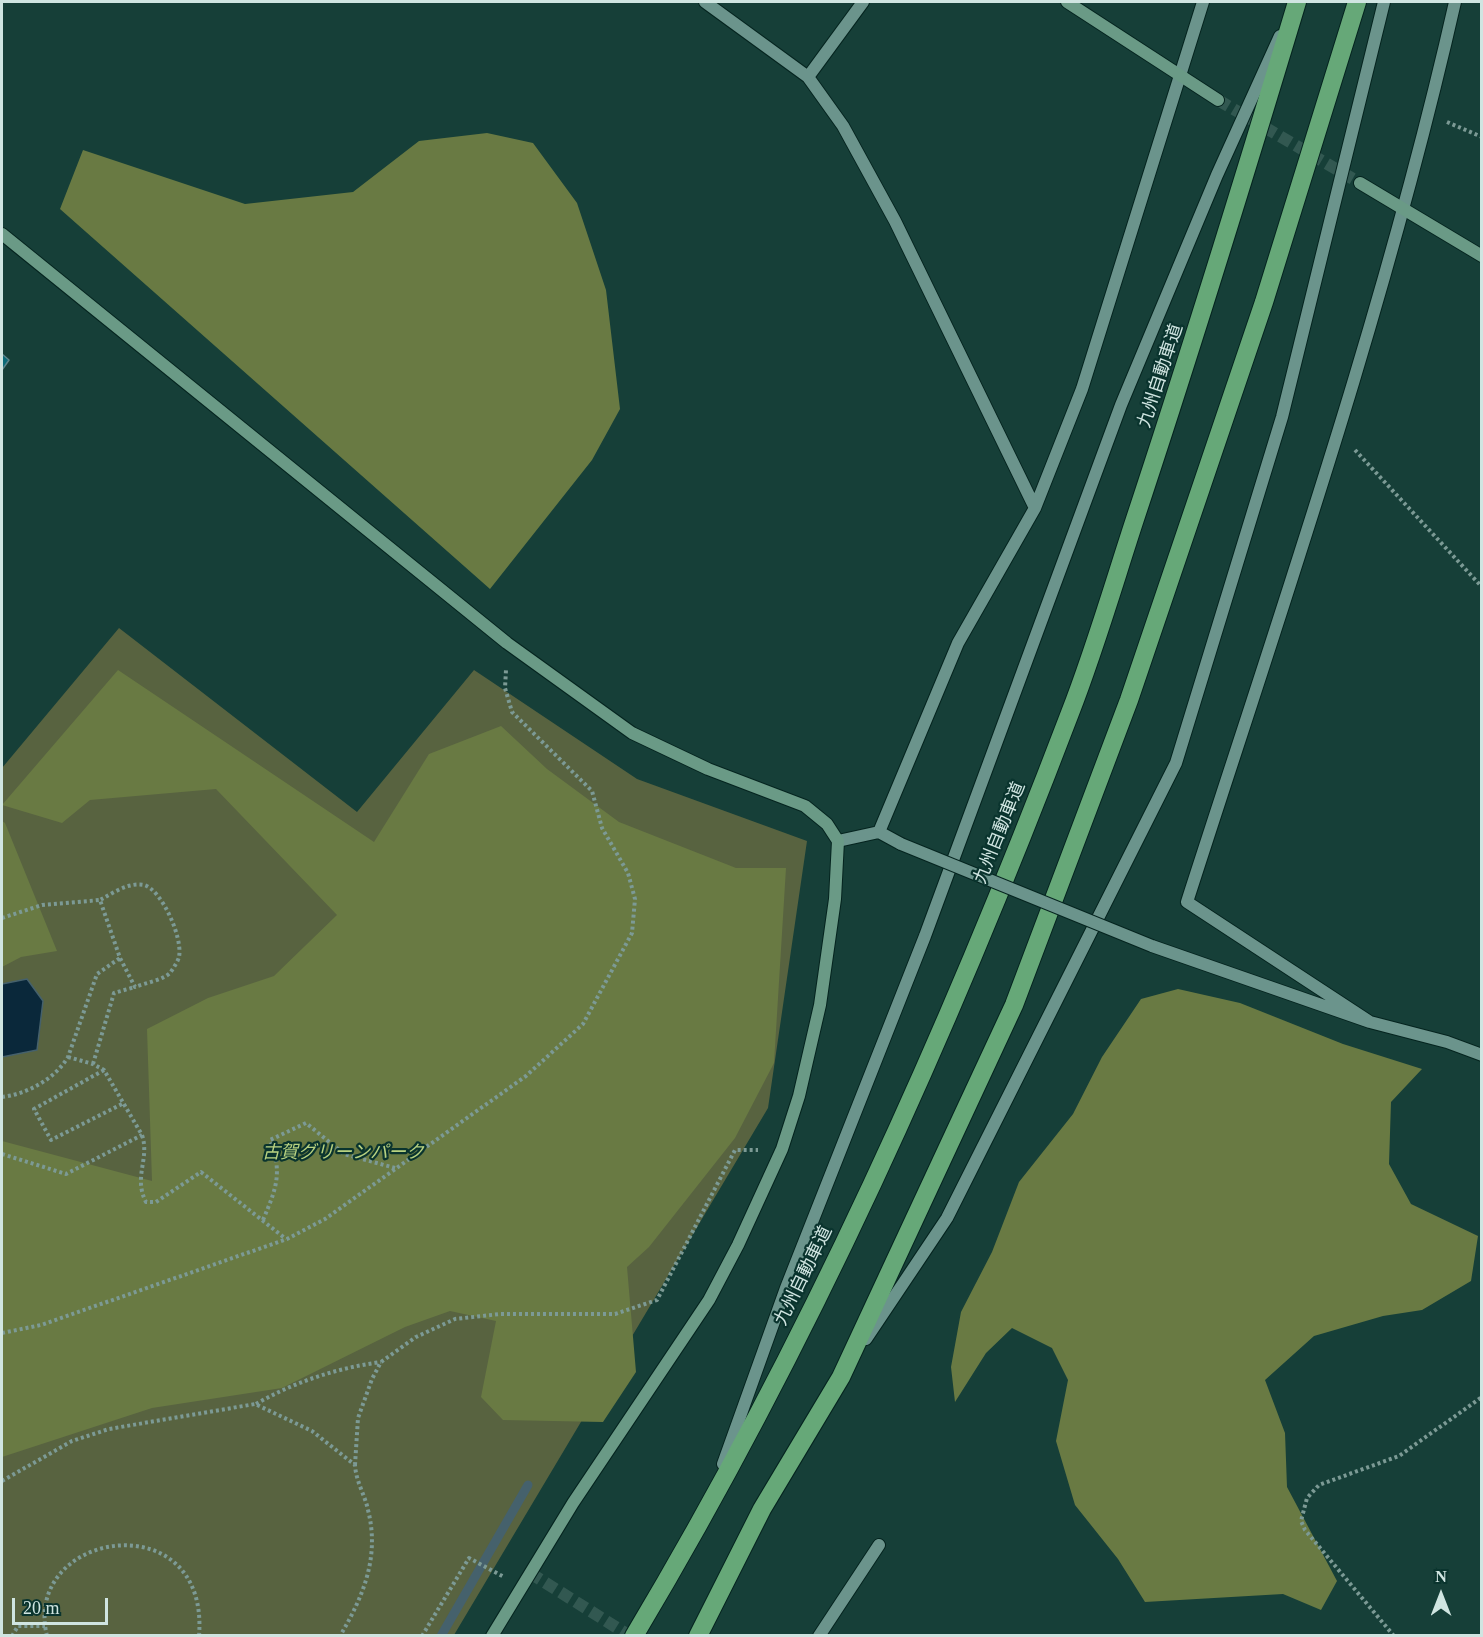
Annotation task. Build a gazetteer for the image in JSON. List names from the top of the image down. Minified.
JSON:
{"streets":{"highway":["九州自動車道"]},"parks":["古賀グリーンパーク"],"scale_bar":"20 m","north":"top"}
